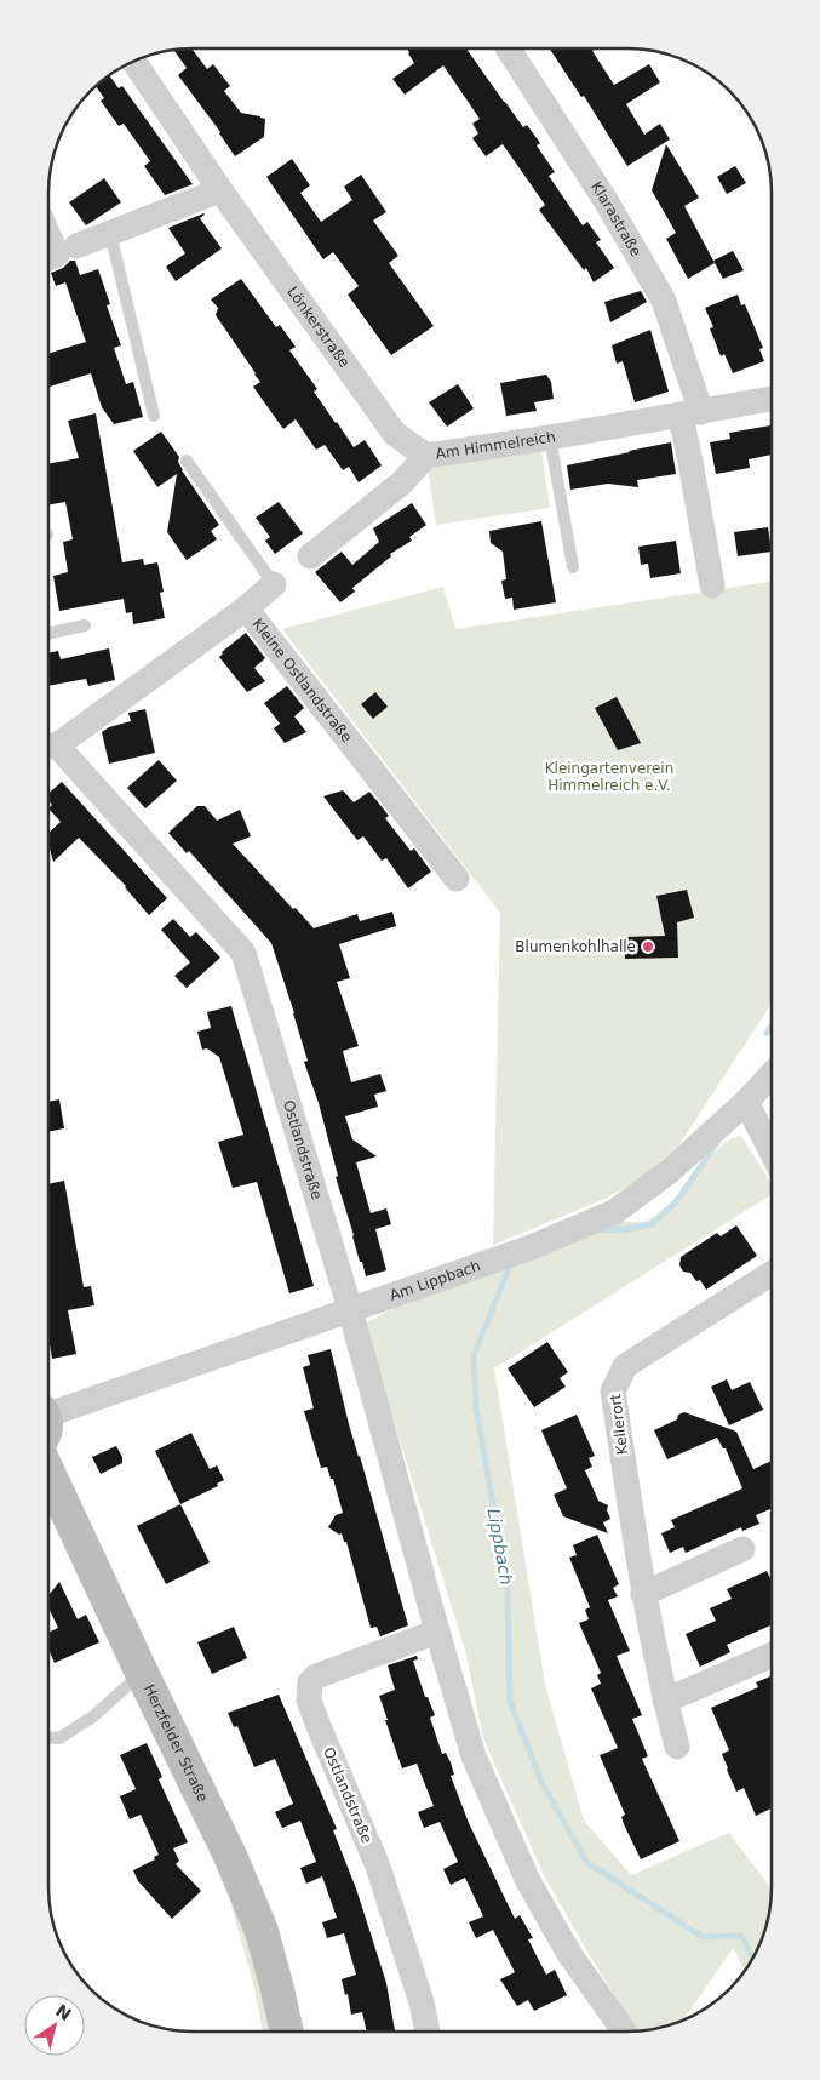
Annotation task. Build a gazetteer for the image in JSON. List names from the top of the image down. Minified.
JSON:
{"streets":{"main road":["Herzfelder Straße"],"street":["Klarastraße","Lönkerstraße","Am Himmelreich","Kleine Ostlandstraße","Ostlandstraße","Am Lippbach","Kellerort"]},"crossings":[["Klarastraße","Am Himmelreich"],["Lönkerstraße","Am Himmelreich"],["Kleine Ostlandstraße","Ostlandstraße"],["Ostlandstraße","Am Lippbach"]],"water":["Lippbach"],"parks":["Kleingartenverein Himmelreich e.V."],"places":["Blumenkohlhalle"],"north":"top right"}
